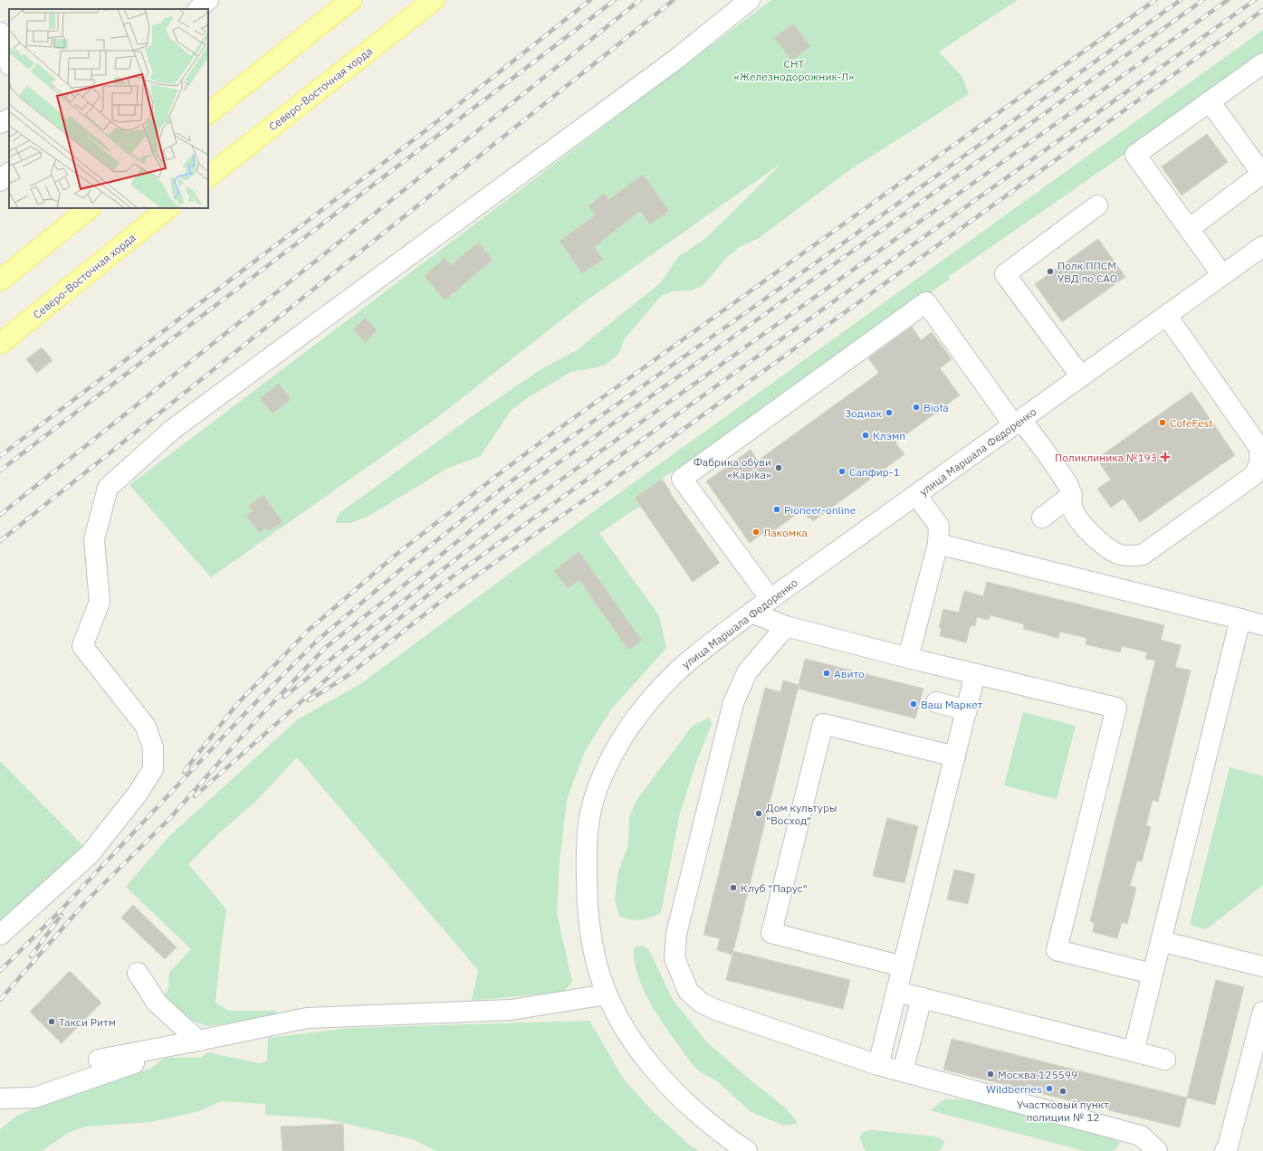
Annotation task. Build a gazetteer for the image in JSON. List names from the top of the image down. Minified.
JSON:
{"streets":{"main road":["Северо-Восточная хорда"],"street":["улица Маршала Федоренко"]},"parks":["СНТ «Железнодорожник-Л»"],"places":{"other":["Полк ППСМ УВД по САО","Biofa","Зодиак","CofeFest","Клэмп","Фабрика обуви «Kapika»","Сапфир-1","Pioneer-online","Лакомка","Авито","Ваш Маркет","Дом культуры \"Восход\"","Клуб \"Парус\"","Такси Ритм","Москва 125599","Wildberries","Участковый пункт полиции № 12"],"health":["Поликлиника №193"]}}
